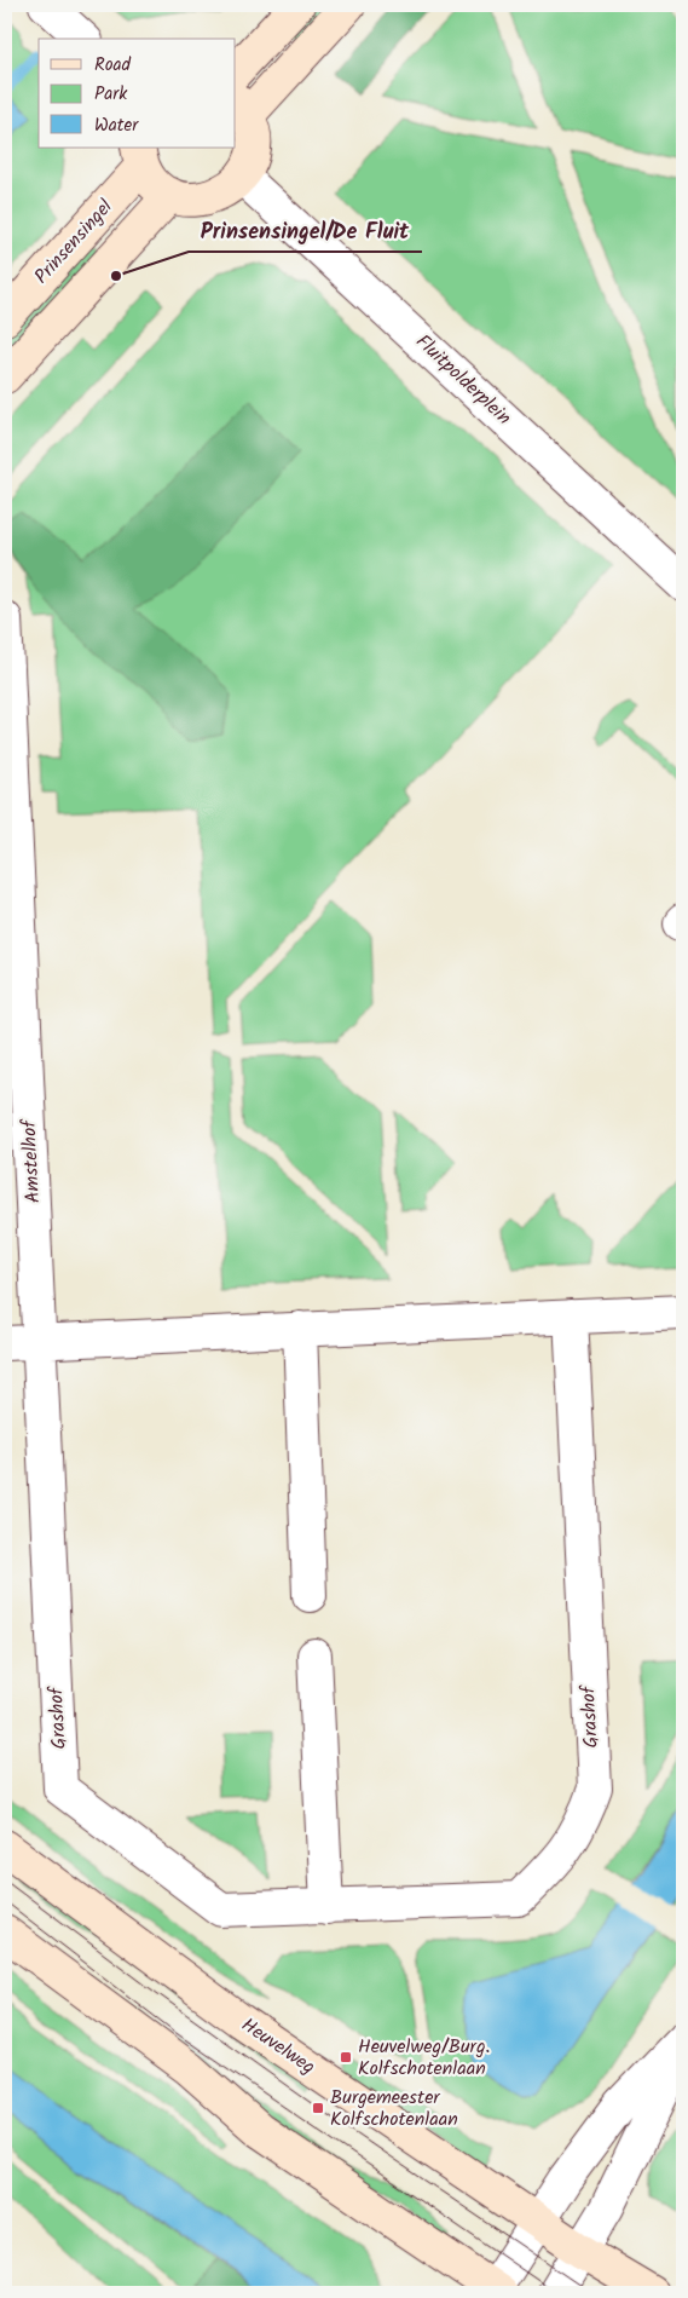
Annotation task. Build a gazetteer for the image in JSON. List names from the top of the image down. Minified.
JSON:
{"streets":{"main road":["Prinsensingel","Heuvelweg"],"street":["Fluitpolderplein","Amstelhof","Grashof"]},"crossings":[["Amstelhof","Grashof"]],"places":{"other":["Prinsensingel/De Fluit"],"transit":["Heuvelweg/Burg. Kolfschotenlaan","Burgemeester Kolfschotenlaan"]},"legend":["Road","Park","Water"]}
